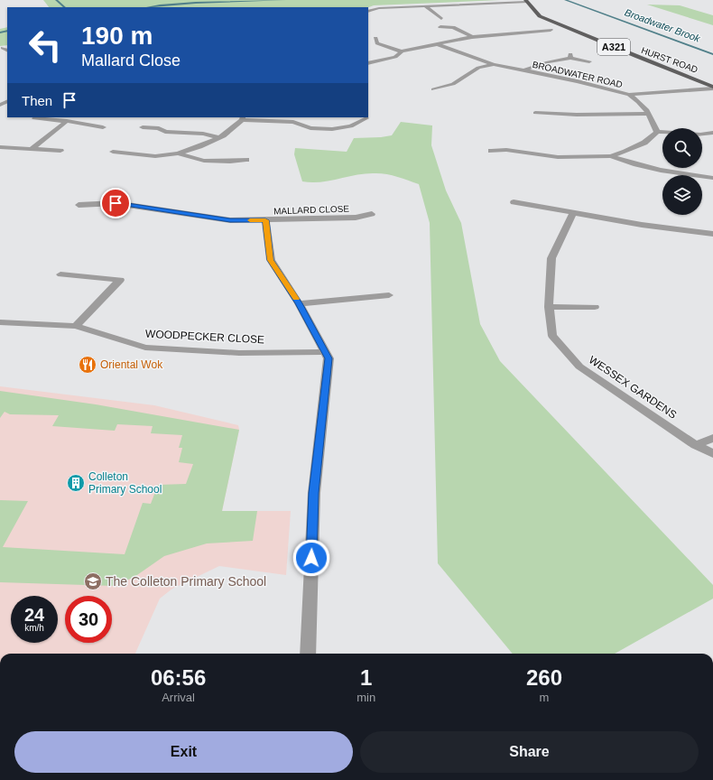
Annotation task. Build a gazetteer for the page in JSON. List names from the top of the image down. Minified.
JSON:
{"streets":{"main road":["A321","HURST ROAD"],"street":["BROADWATER ROAD","MALLARD CLOSE","WOODPECKER CLOSE","WESSEX GARDENS"]},"crossings":[["HURST ROAD","BROADWATER ROAD"]],"water":["Broadwater Brook"],"places":{"restaurant":["Oriental Wok"],"building":["Colleton Primary School"],"school or university":["The Colleton Primary School"]},"page":{"turn":["190 m","Mallard Close"],"then":"Then","speed":"24 km/h","limit":"30","eta":["06:56","Arrival","1","min","260","m"],"buttons":["Exit","Share"]}}
